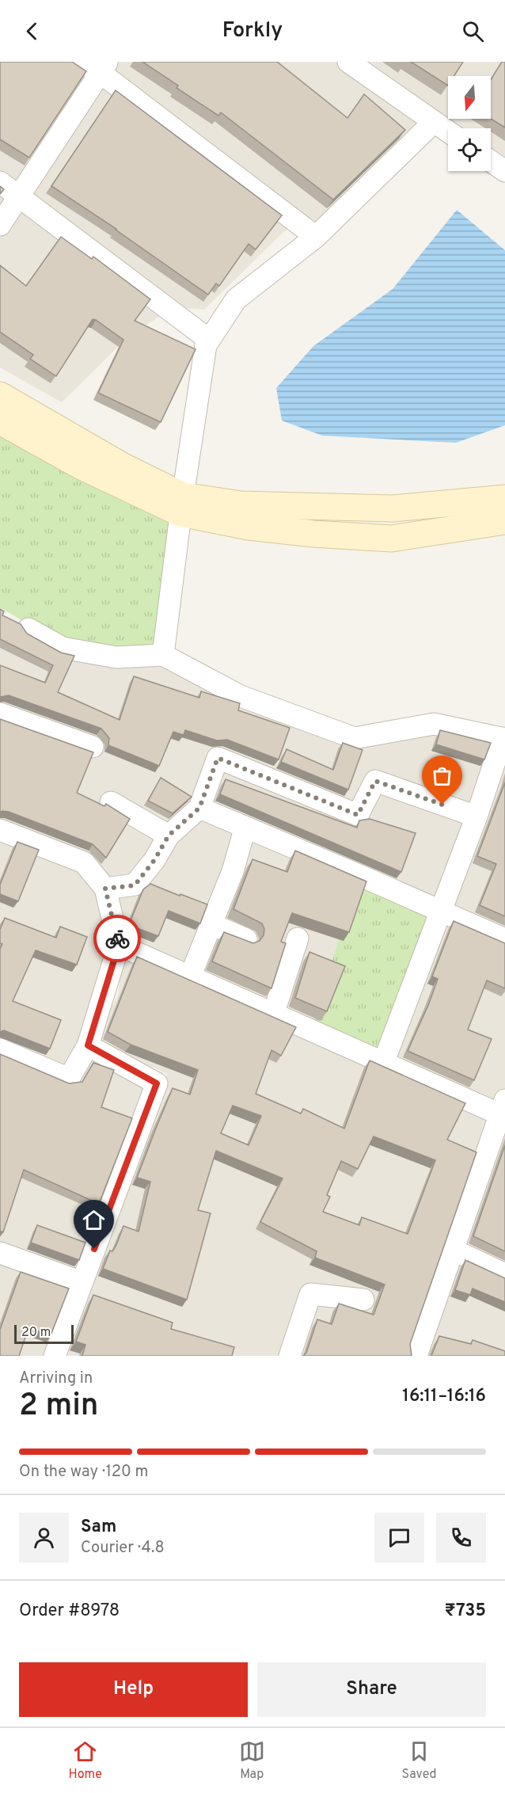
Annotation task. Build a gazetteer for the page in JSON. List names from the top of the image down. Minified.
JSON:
{"scale_bar":"20 m","north":"bottom","page":{"header":"Forkly","scale":"20 m","heading":["2 min","Arriving in","16:11–16:16"],"panel":["Sam","Courier · 4.8","Order #8978","₹735"],"bar":"On the way · 120 m","buttons":["Help","Share"],"tabs":["Home","Map","Saved"]}}
